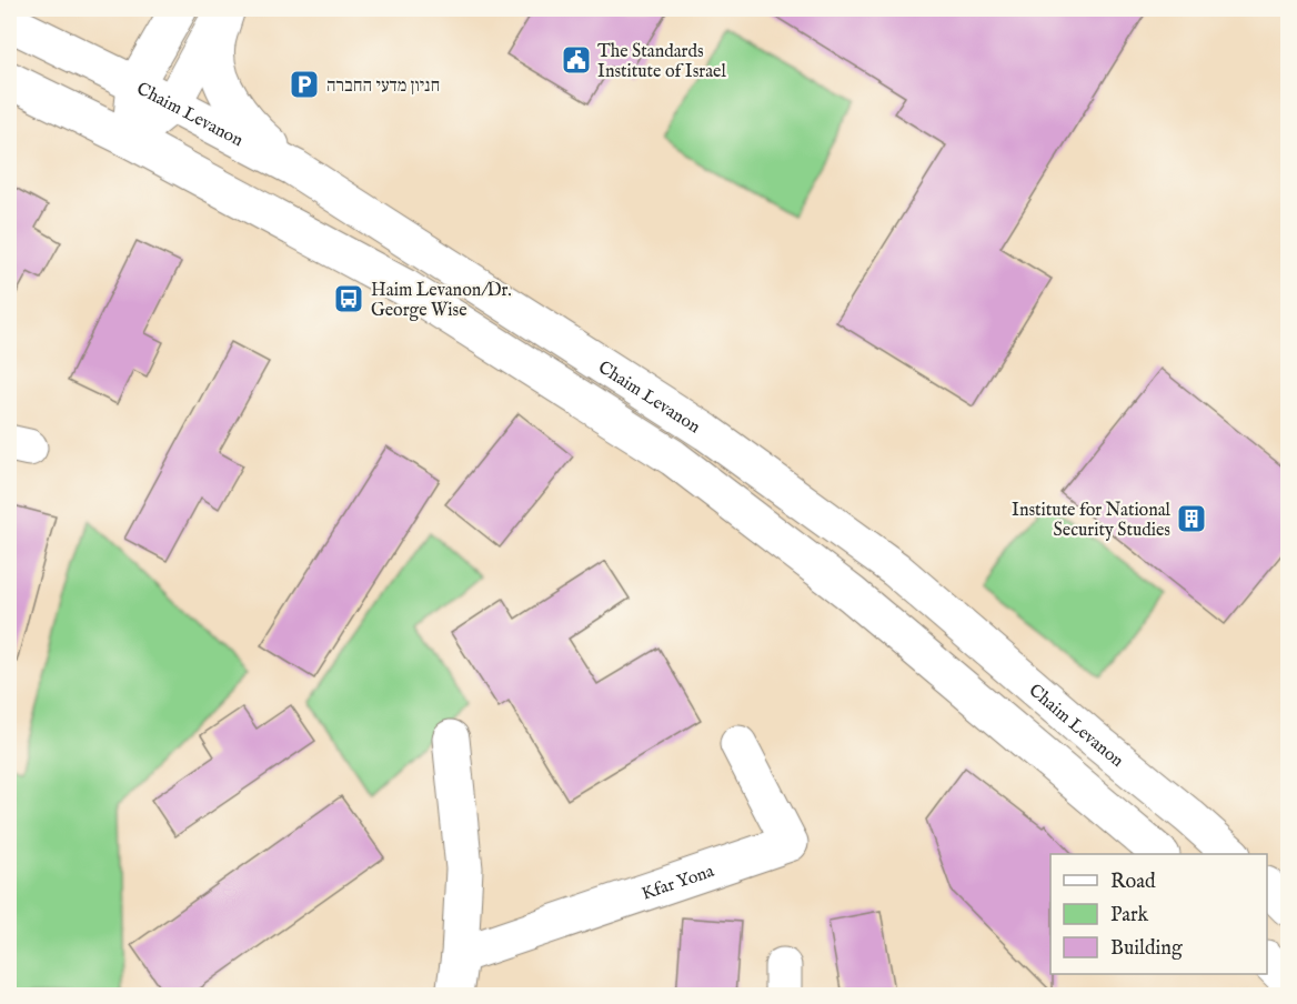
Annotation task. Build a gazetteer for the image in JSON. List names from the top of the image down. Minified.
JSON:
{"streets":{"main road":["Chaim Levanon","Kfar Yona"]},"places":{"public building":["The Standards Institute of Israel"],"parking":["חניון מדעי החברה"],"bus stop":["Haim Levanon/Dr. George Wise"],"building":["Institute for National Security Studies"]},"legend":["Road","Park","Building"]}
